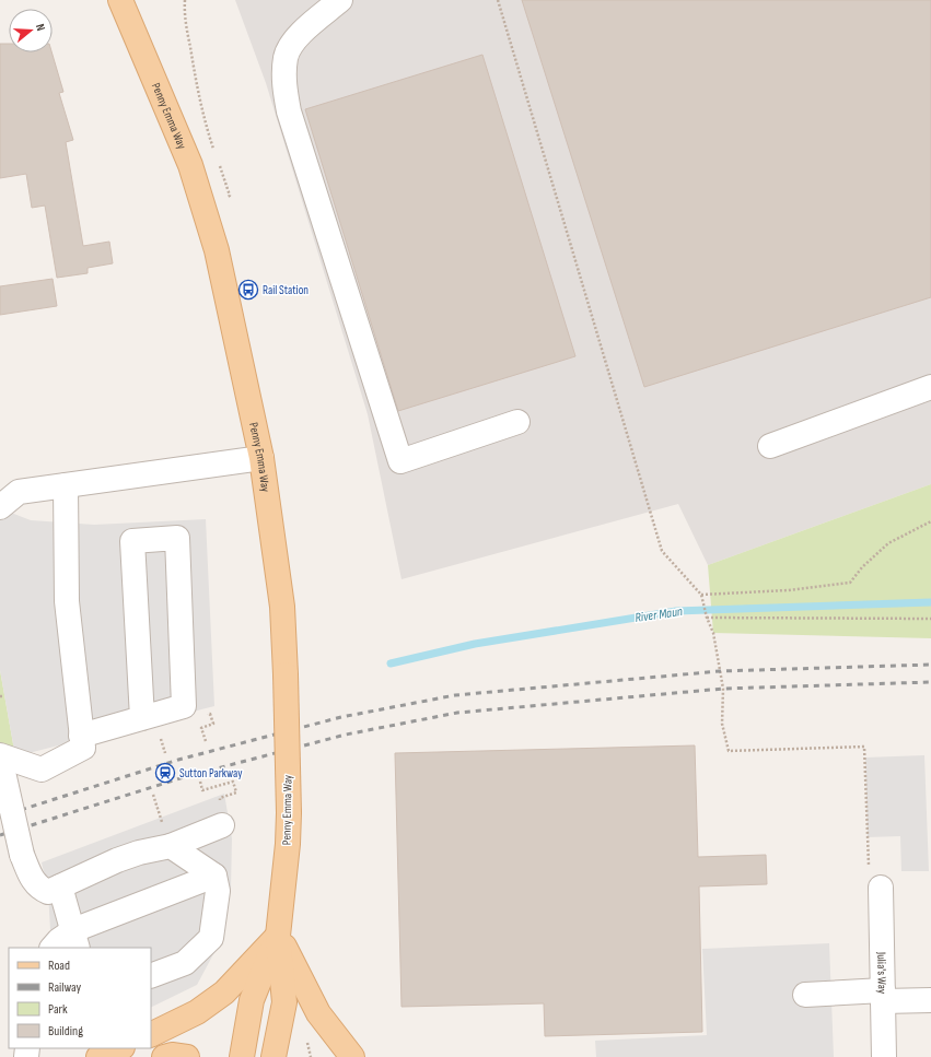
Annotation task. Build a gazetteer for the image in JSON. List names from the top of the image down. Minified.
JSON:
{"streets":{"main road":["Penny Emma Way"],"lane":["Julia's Way"]},"water":["River Maun"],"places":{"bus stop":["Rail Station"],"station":["Sutton Parkway"]},"legend":["Road","Railway","Park","Building"],"north":"right"}
